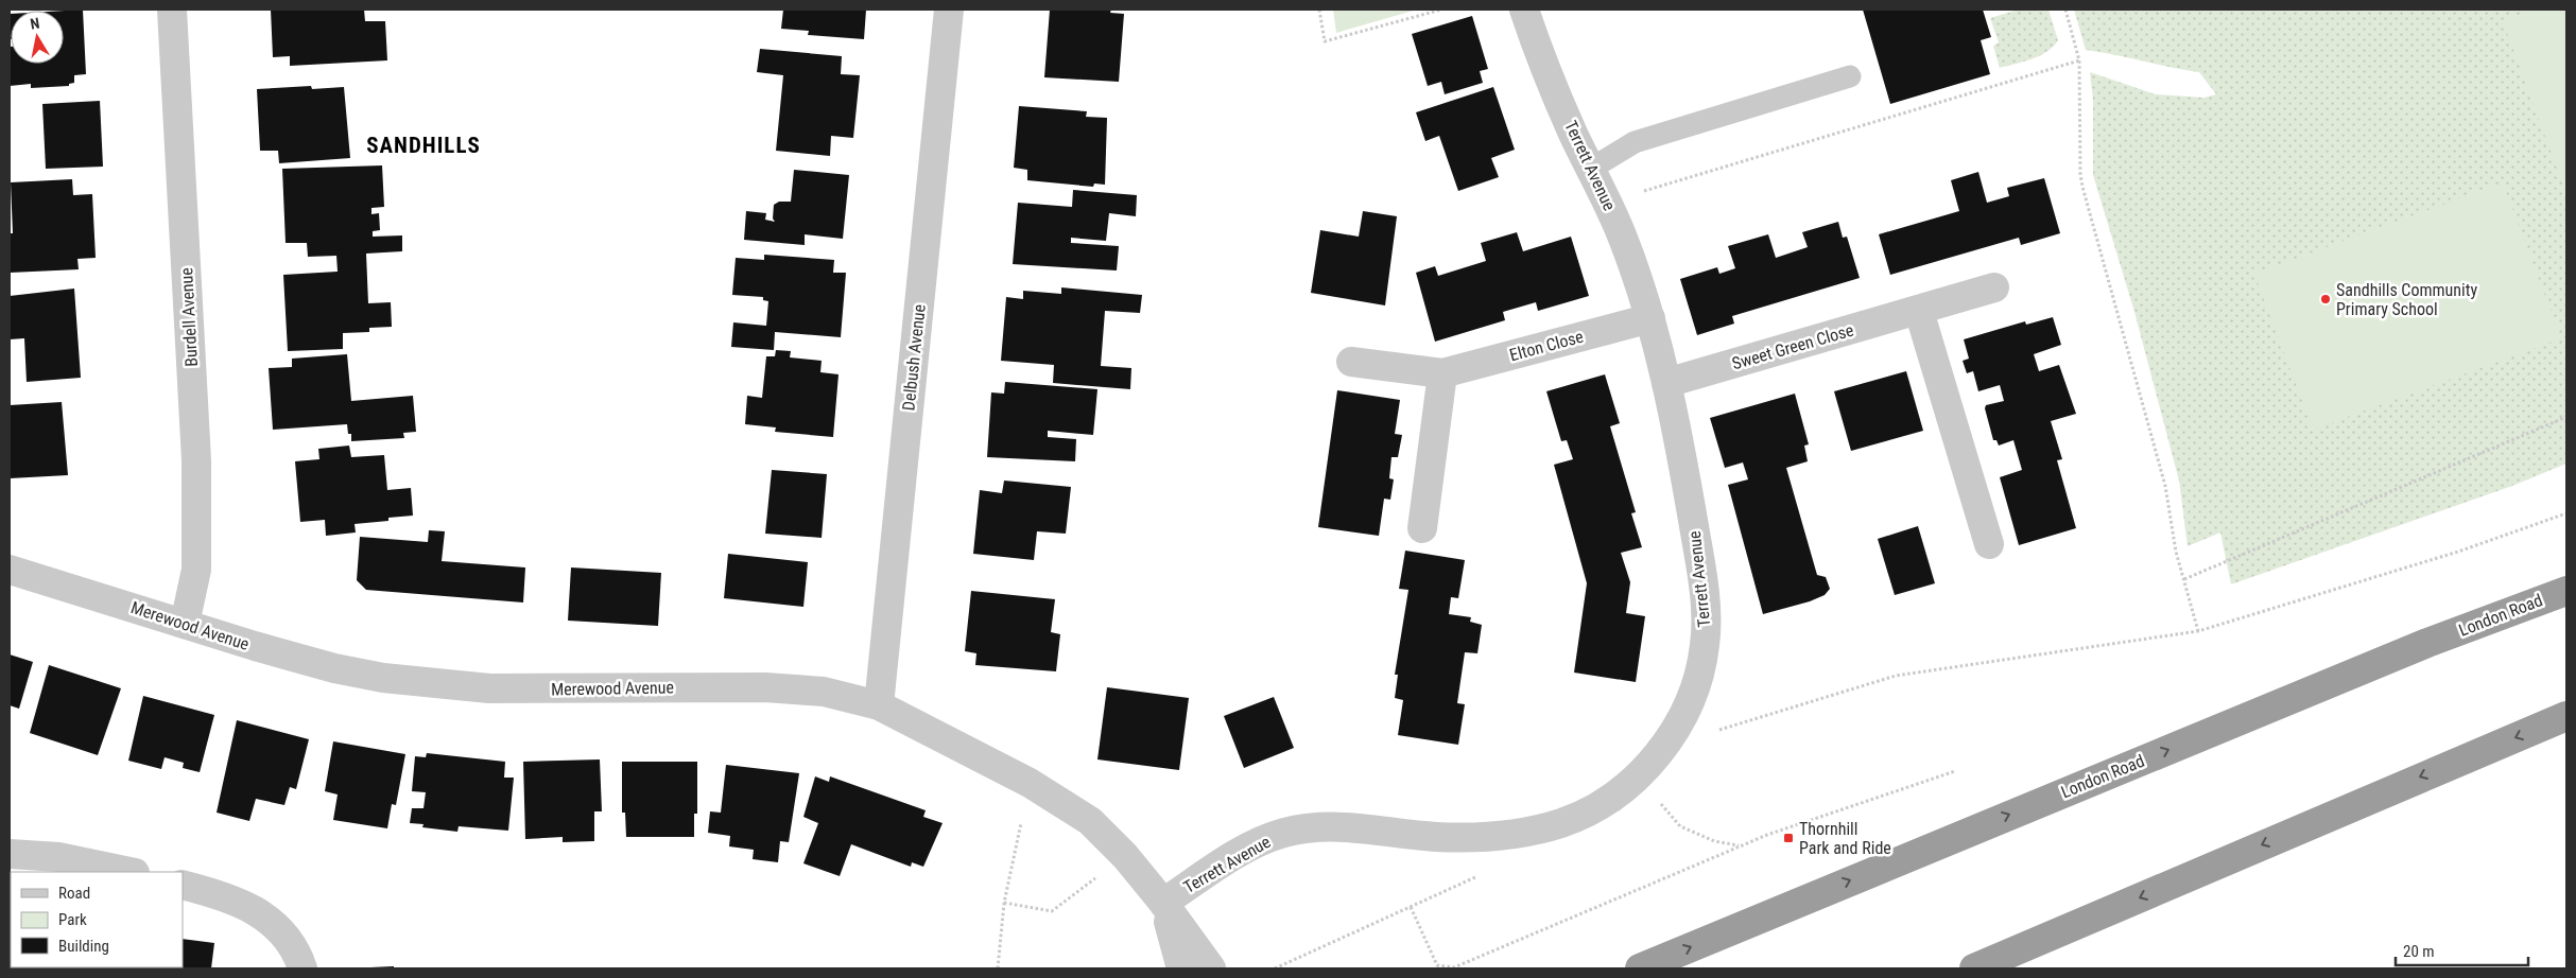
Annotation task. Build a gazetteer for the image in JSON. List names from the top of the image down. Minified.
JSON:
{"streets":{"highway":["London Road"],"street":["Terrett Avenue","Burdell Avenue","Elton Close","Sweet Green Close","Delbush Avenue","Merewood Avenue"]},"crossings":[["Terrett Avenue","Elton Close"],["Terrett Avenue","Sweet Green Close"],["Terrett Avenue","Merewood Avenue"],["Burdell Avenue","Merewood Avenue"],["Delbush Avenue","Merewood Avenue"]],"districts":["SANDHILLS"],"places":{"other":["Sandhills Community Primary School"],"transit":["Thornhill Park and Ride"]},"legend":["Road","Park","Building"],"scale_bar":"20 m","north":"top"}
